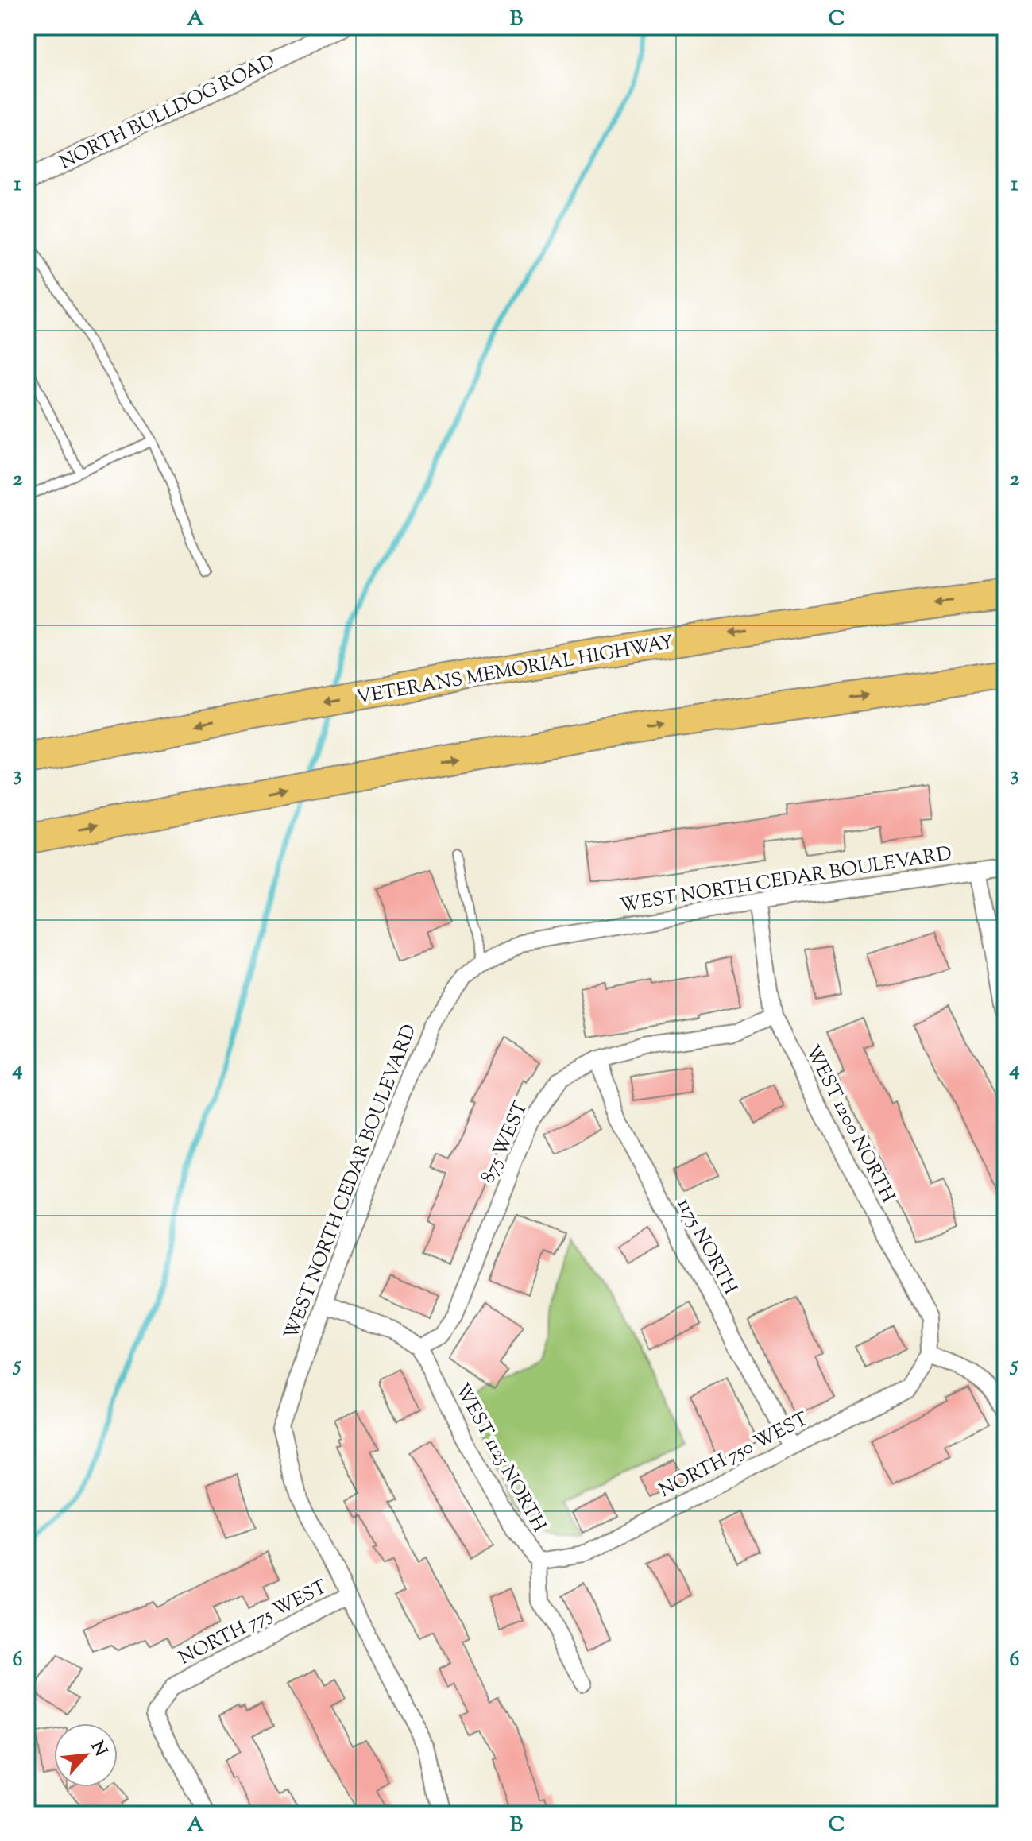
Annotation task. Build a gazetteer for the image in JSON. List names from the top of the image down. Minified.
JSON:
{"streets":{"highway":["VETERANS MEMORIAL HIGHWAY"],"street":["NORTH BULLDOG ROAD","WEST NORTH CEDAR BOULEVARD","WEST 1200 NORTH","875 WEST","1175 NORTH","NORTH 750 WEST","WEST 1125 NORTH","NORTH 775 WEST"]},"crossings":[["WEST NORTH CEDAR BOULEVARD","WEST 1200 NORTH"],["WEST NORTH CEDAR BOULEVARD","WEST 1125 NORTH"],["WEST NORTH CEDAR BOULEVARD","NORTH 775 WEST"],["WEST 1200 NORTH","875 WEST"],["WEST 1200 NORTH","NORTH 750 WEST"],["875 WEST","1175 NORTH"],["875 WEST","WEST 1125 NORTH"],["1175 NORTH","NORTH 750 WEST"],["NORTH 750 WEST","WEST 1125 NORTH"]],"north":"top right","grid":{"columns":["A","B","C"],"rows":["1","2","3","4","5","6"]}}
